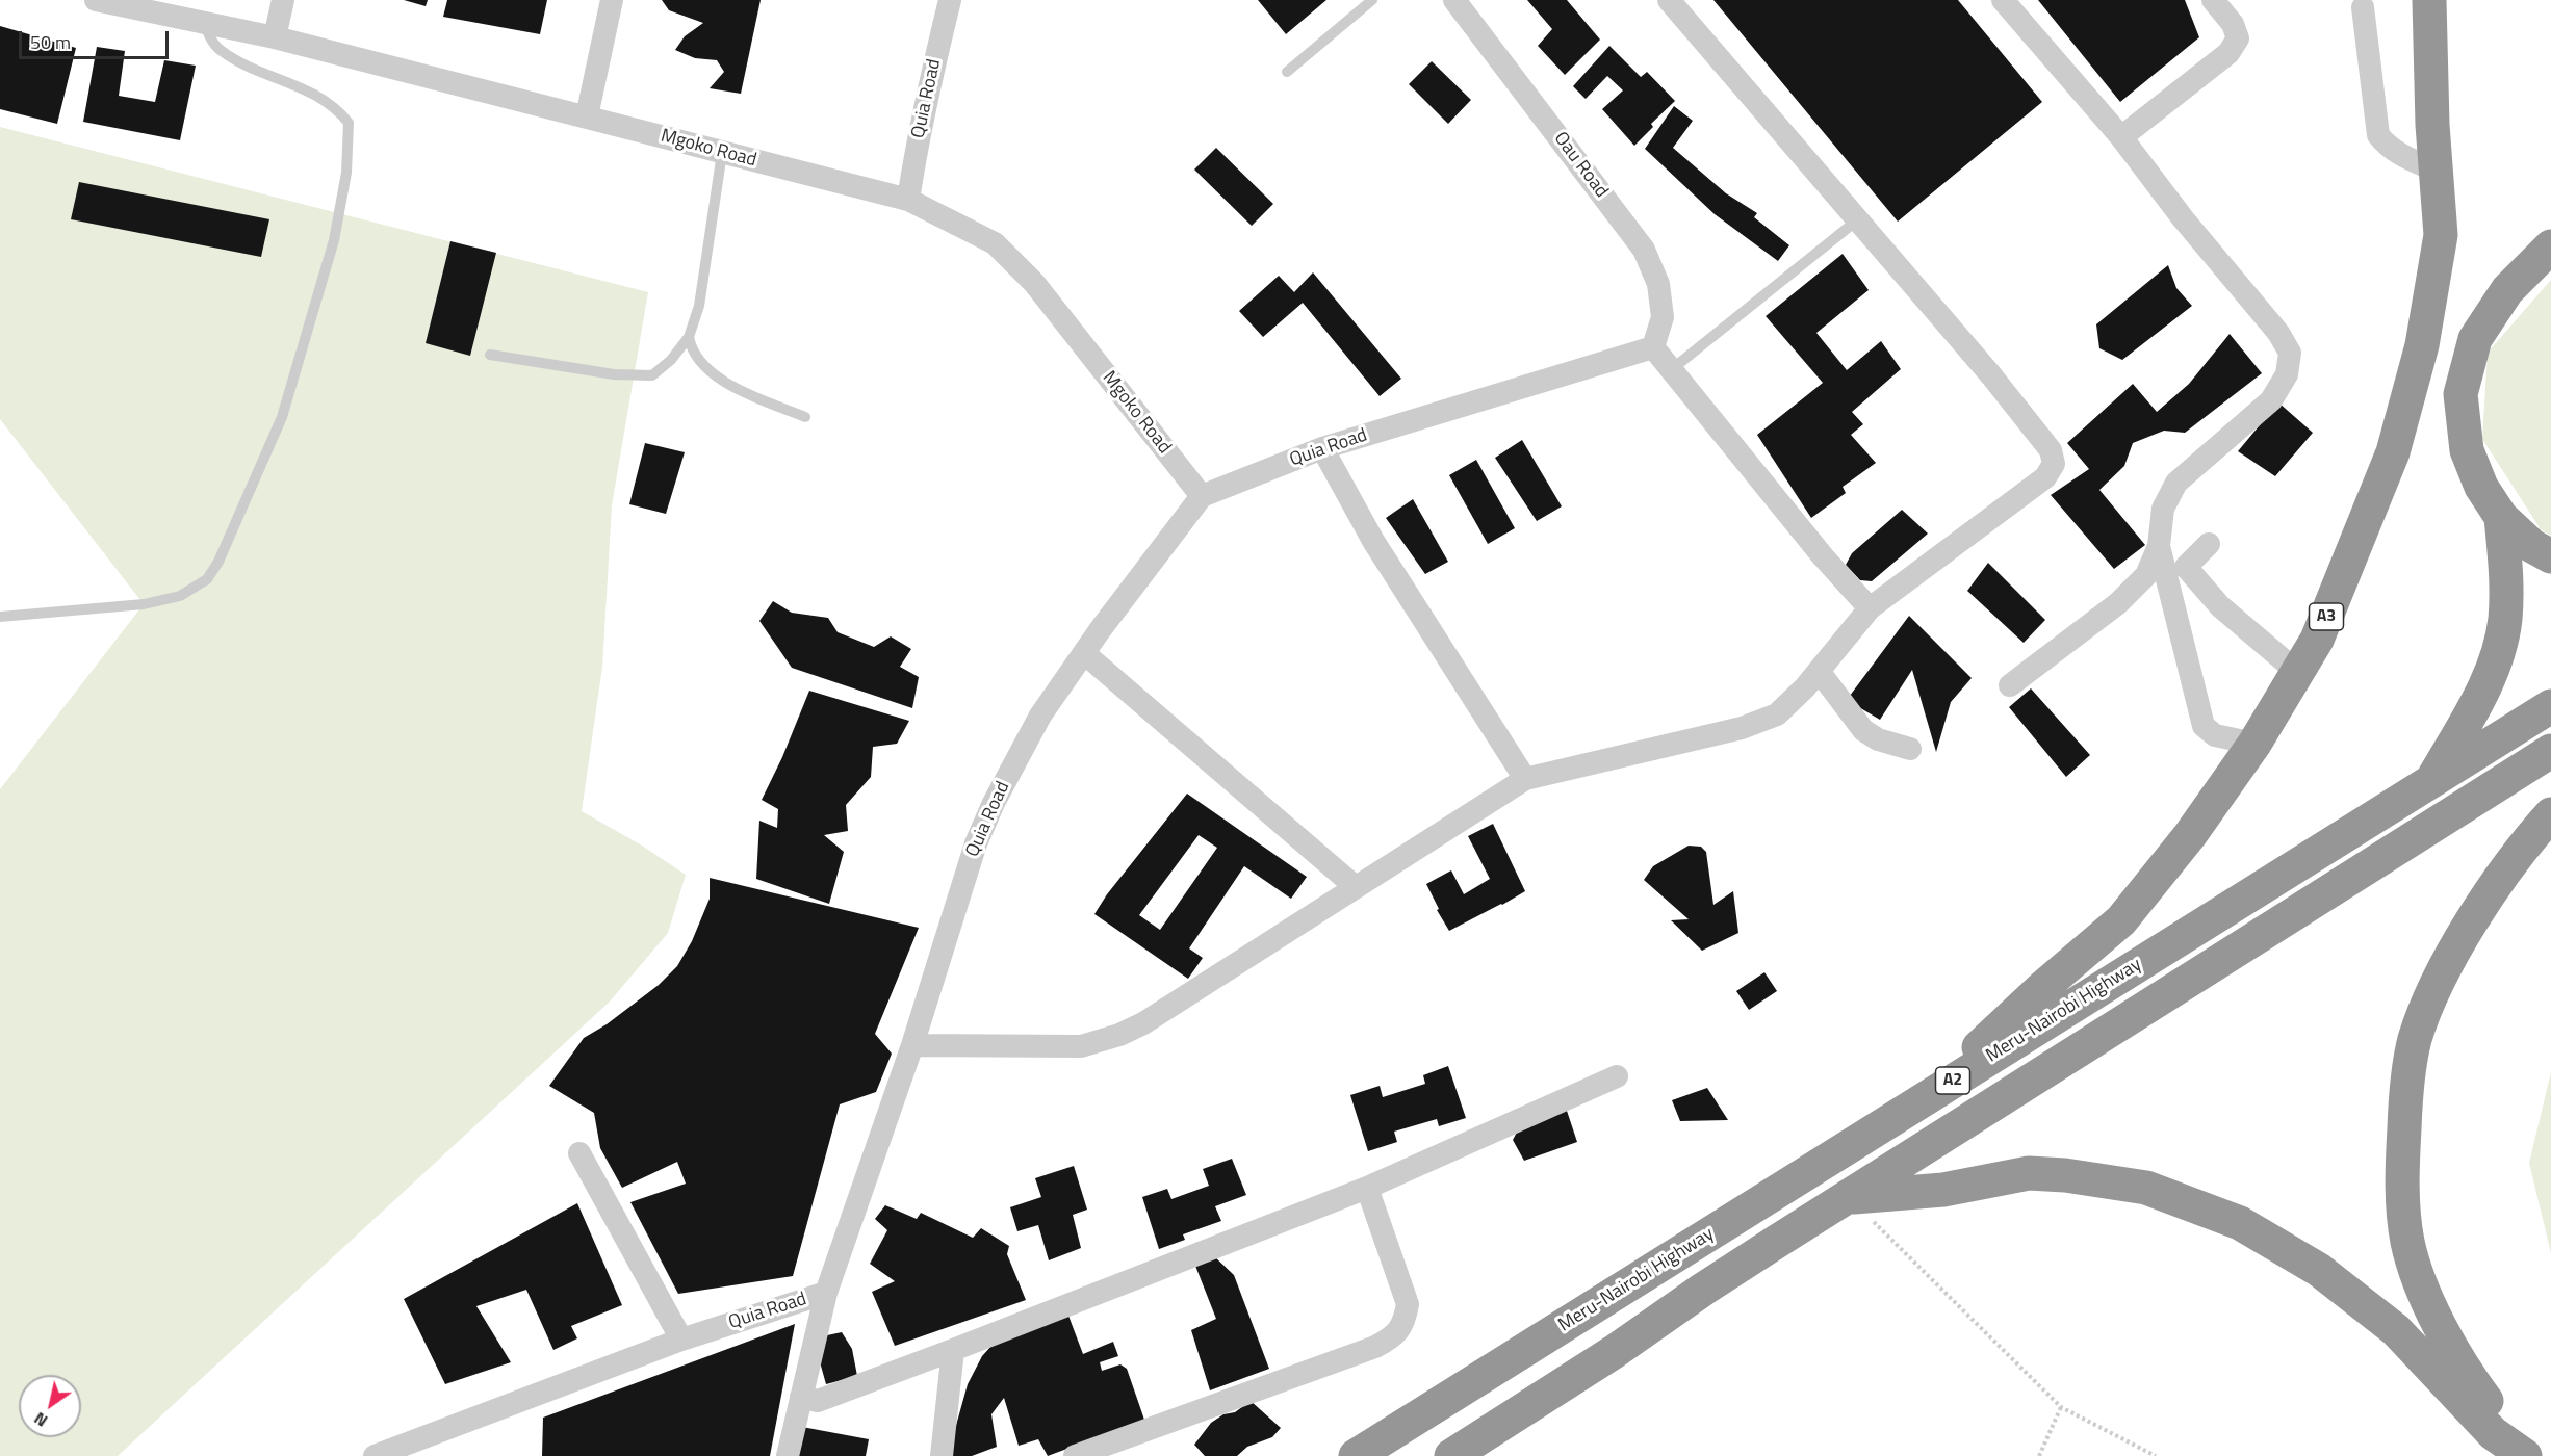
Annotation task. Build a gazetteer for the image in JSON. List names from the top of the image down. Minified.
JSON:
{"streets":{"highway":["A3","Meru-Nairobi Highway","A2"],"street":["Quia Road","Mgoko Road","Oau Road"]},"crossings":[["Quia Road","Mgoko Road"],["Quia Road","Oau Road"],["A3","Meru-Nairobi Highway"]],"scale_bar":"50 m","north":"bottom left"}
